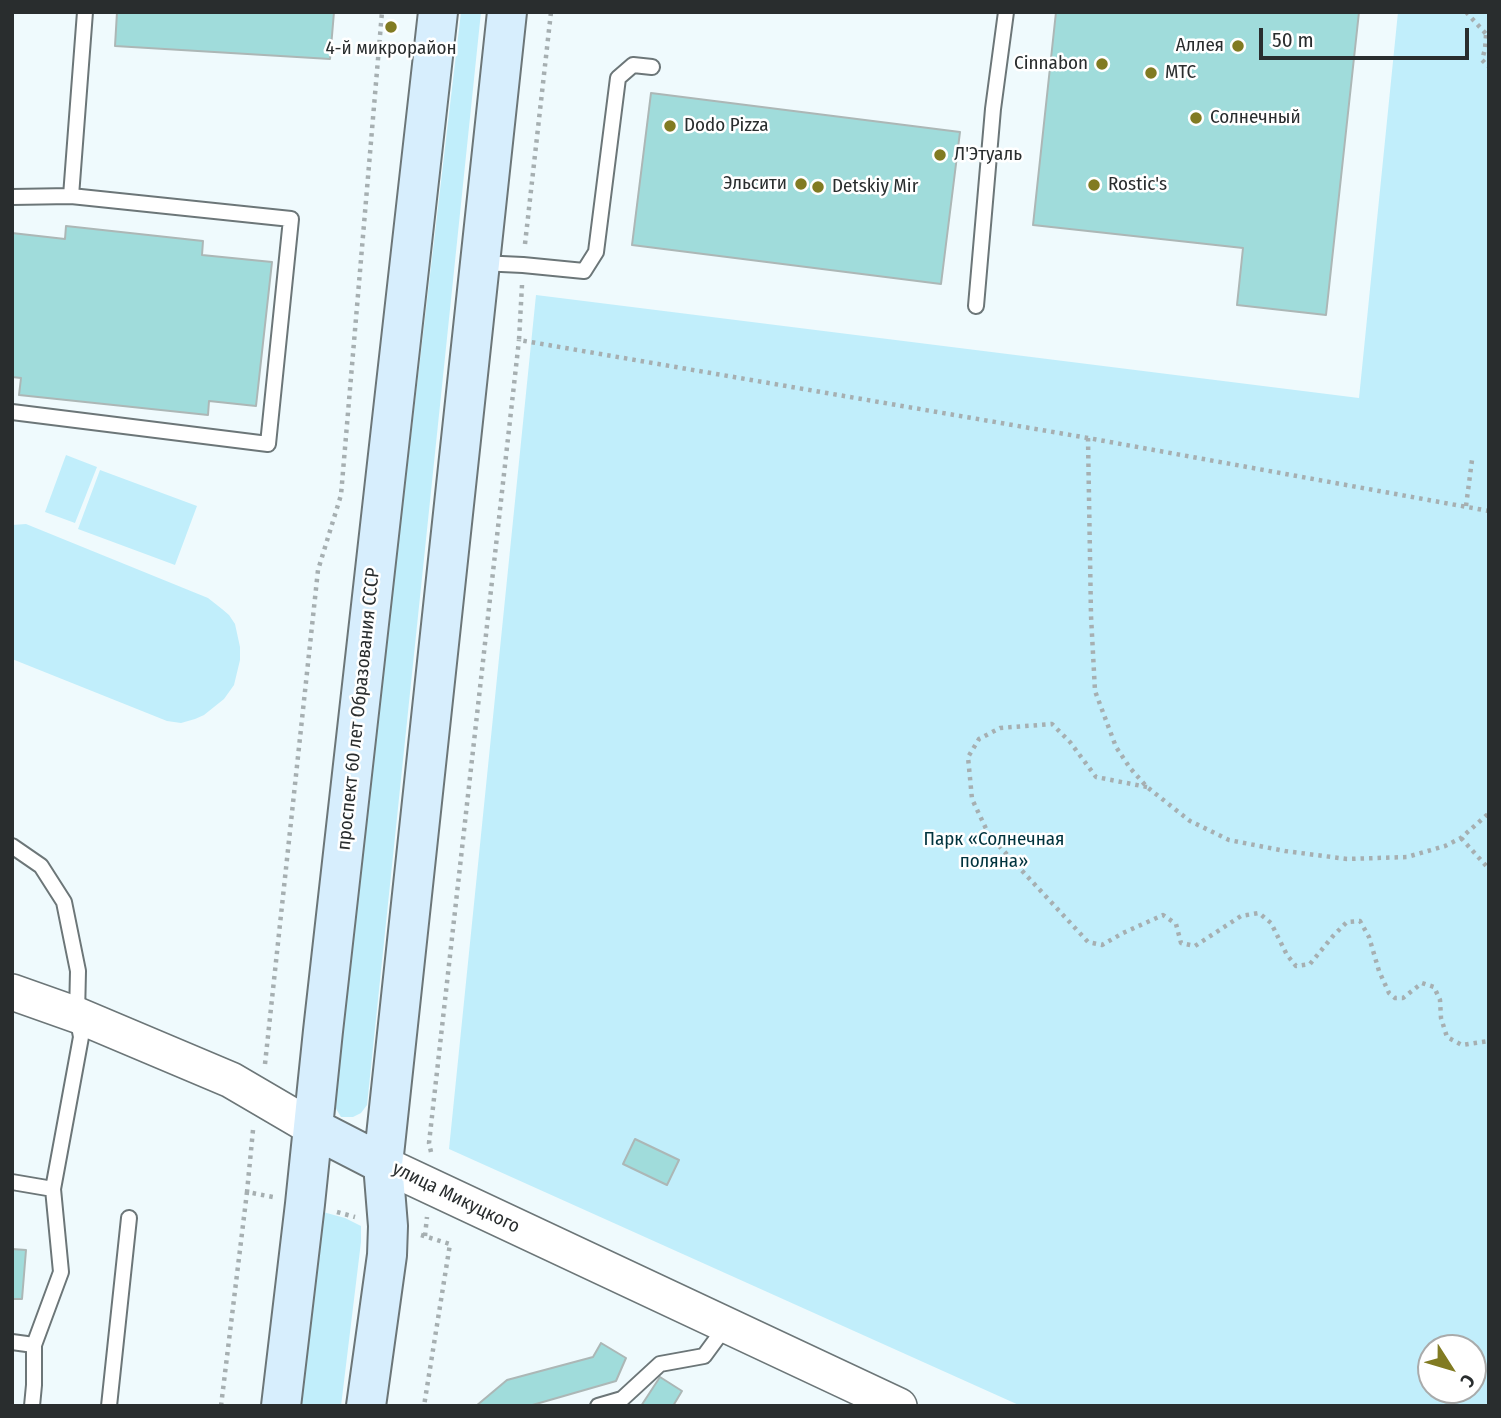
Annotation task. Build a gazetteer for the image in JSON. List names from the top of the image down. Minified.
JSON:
{"streets":{"main road":["проспект 60 лет Образования СССР","улица Микуцкого"]},"crossings":[["проспект 60 лет Образования СССР","улица Микуцкого"]],"parks":["Парк «Солнечная поляна»"],"places":["4-й микрорайон","Аллея","Cinnabon","МТС","Солнечный","Dodo Pizza","Л'Этуаль","Эльсити","Rostic's","Detskiy Mir"],"scale_bar":"50 m","north":"bottom right"}
